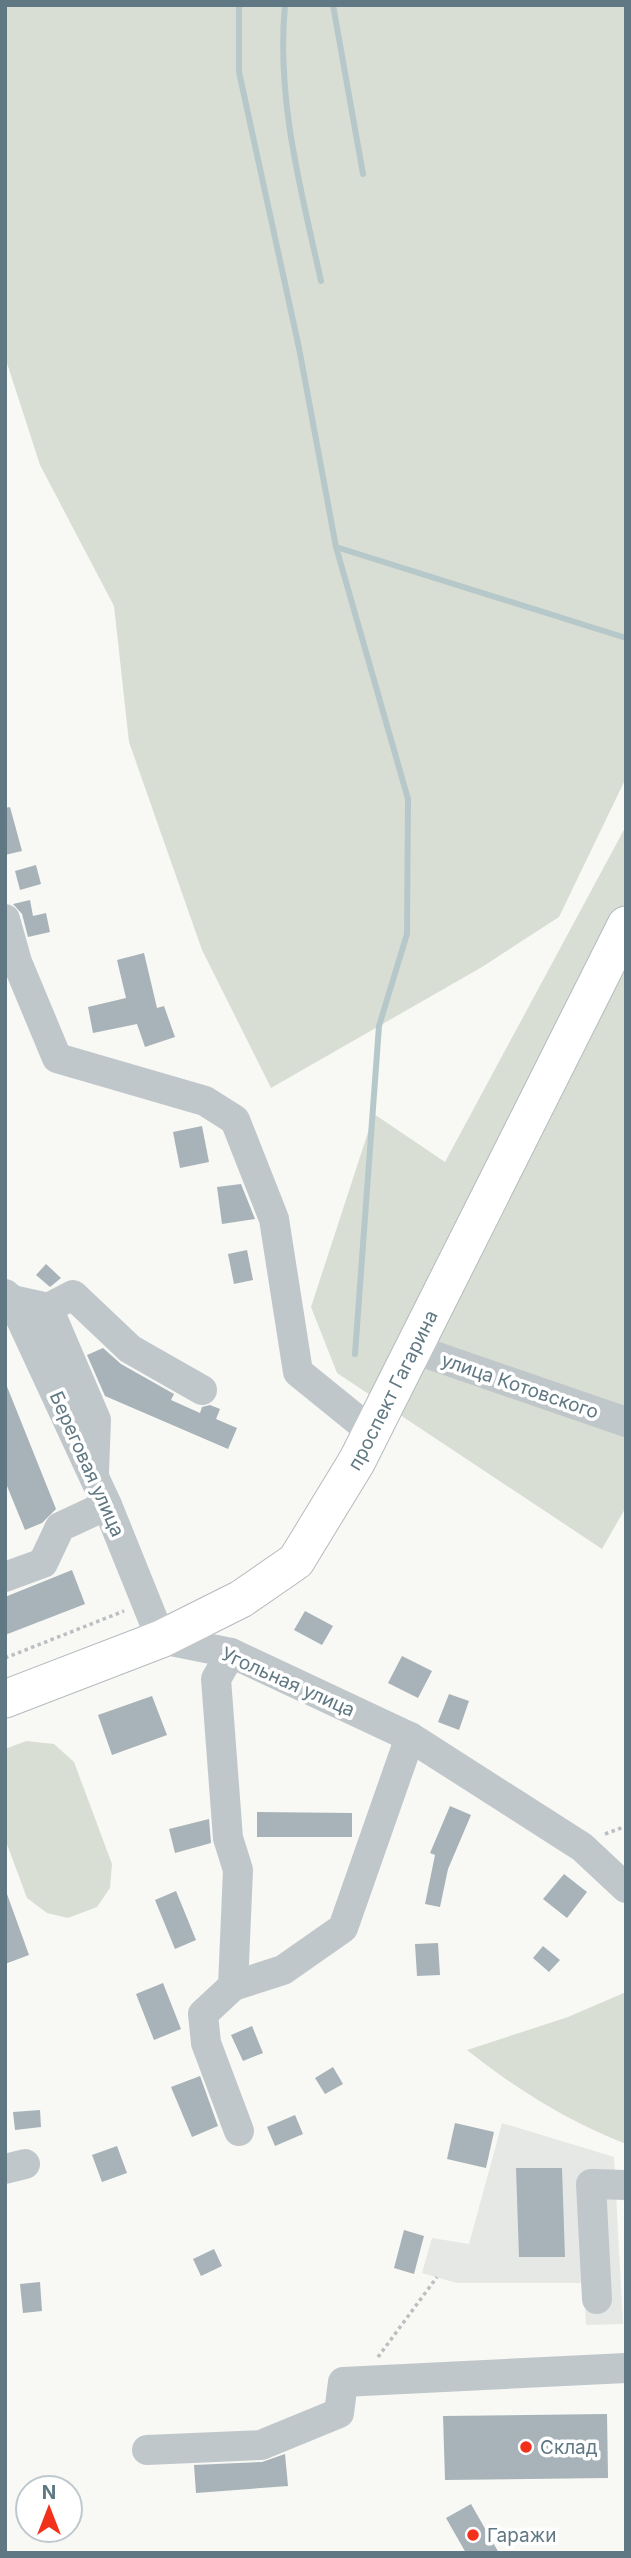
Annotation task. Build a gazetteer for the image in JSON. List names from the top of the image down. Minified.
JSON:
{"streets":{"main road":["проспект Гагарина"],"street":["улица Котовского","Береговая улица","Угольная улица"]},"crossings":[["улица Котовского","проспект Гагарина"],["проспект Гагарина","Береговая улица"],["проспект Гагарина","Угольная улица"],["Береговая улица","Угольная улица"]],"places":["Склад","Гаражи"],"north":"top"}
